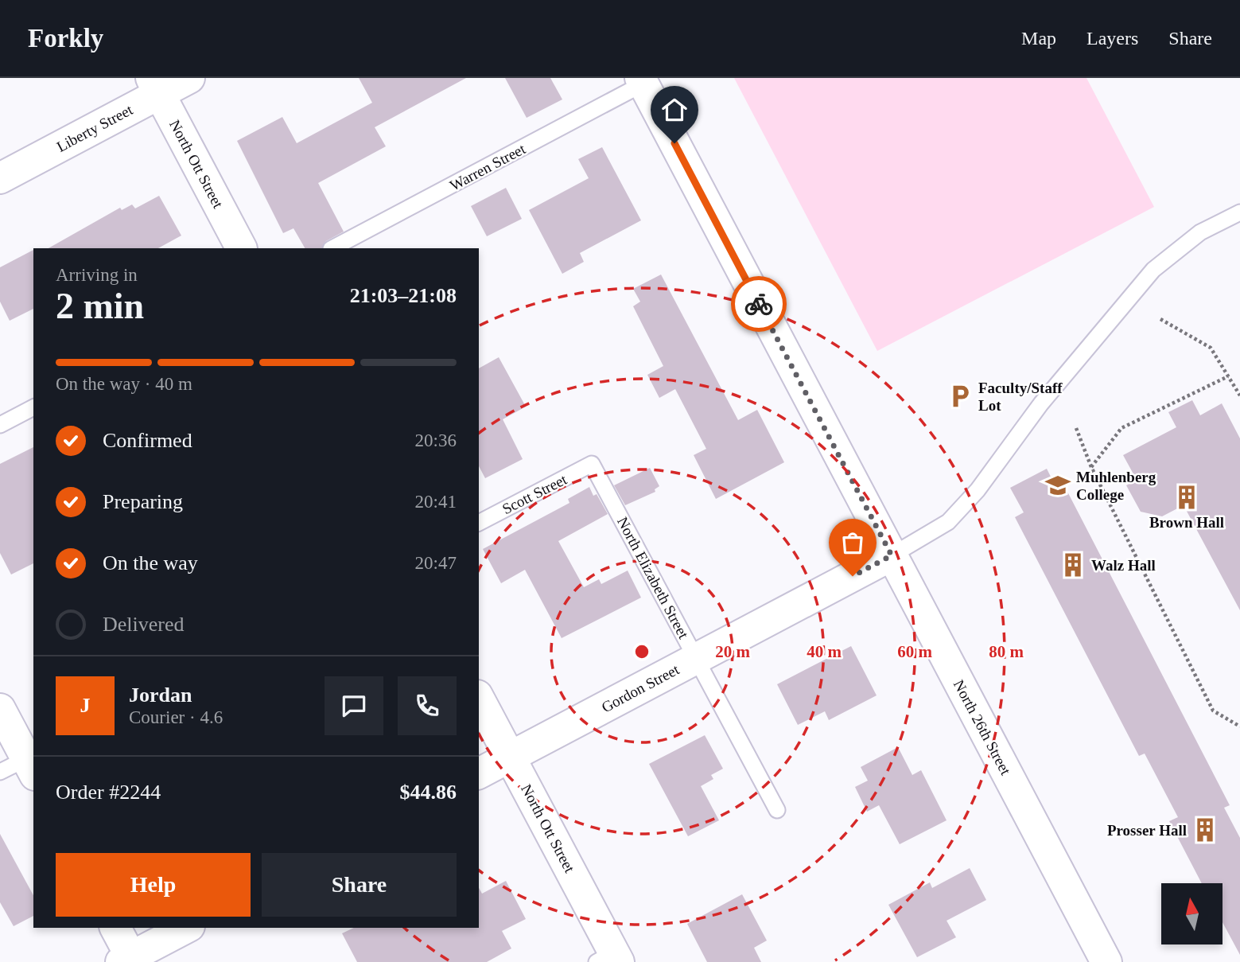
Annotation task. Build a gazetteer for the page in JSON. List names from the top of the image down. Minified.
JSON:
{"streets":{"street":["Liberty Street","North Ott Street","Gordon Street","North 26th Street"],"lane":["Warren Street","Scott Street","North Elizabeth Street"]},"crossings":[["Liberty Street","North Ott Street"],["North Ott Street","Gordon Street"],["Warren Street","North 26th Street"],["Scott Street","North Elizabeth Street"],["North Elizabeth Street","Gordon Street"],["Gordon Street","North 26th Street"]],"places":{"parking":["Faculty/Staff Lot"],"school or university":["Muhlenberg College"],"building":["Brown Hall","Walz Hall","Prosser Hall"]},"north":"top","page":{"header":"Forkly","nav":["Map","Layers","Share"],"heading":["2 min","Arriving in","21:03–21:08"],"panel":["Jordan","Courier · 4.6","Order #2244","$44.86"],"bar":"On the way · 40 m","list":[["Confirmed","20:36"],["Preparing","20:41"],["On the way","20:47"],"Delivered"],"round":"J","buttons":["Help","Share"]},"rings":["20 m","40 m","60 m","80 m"]}
